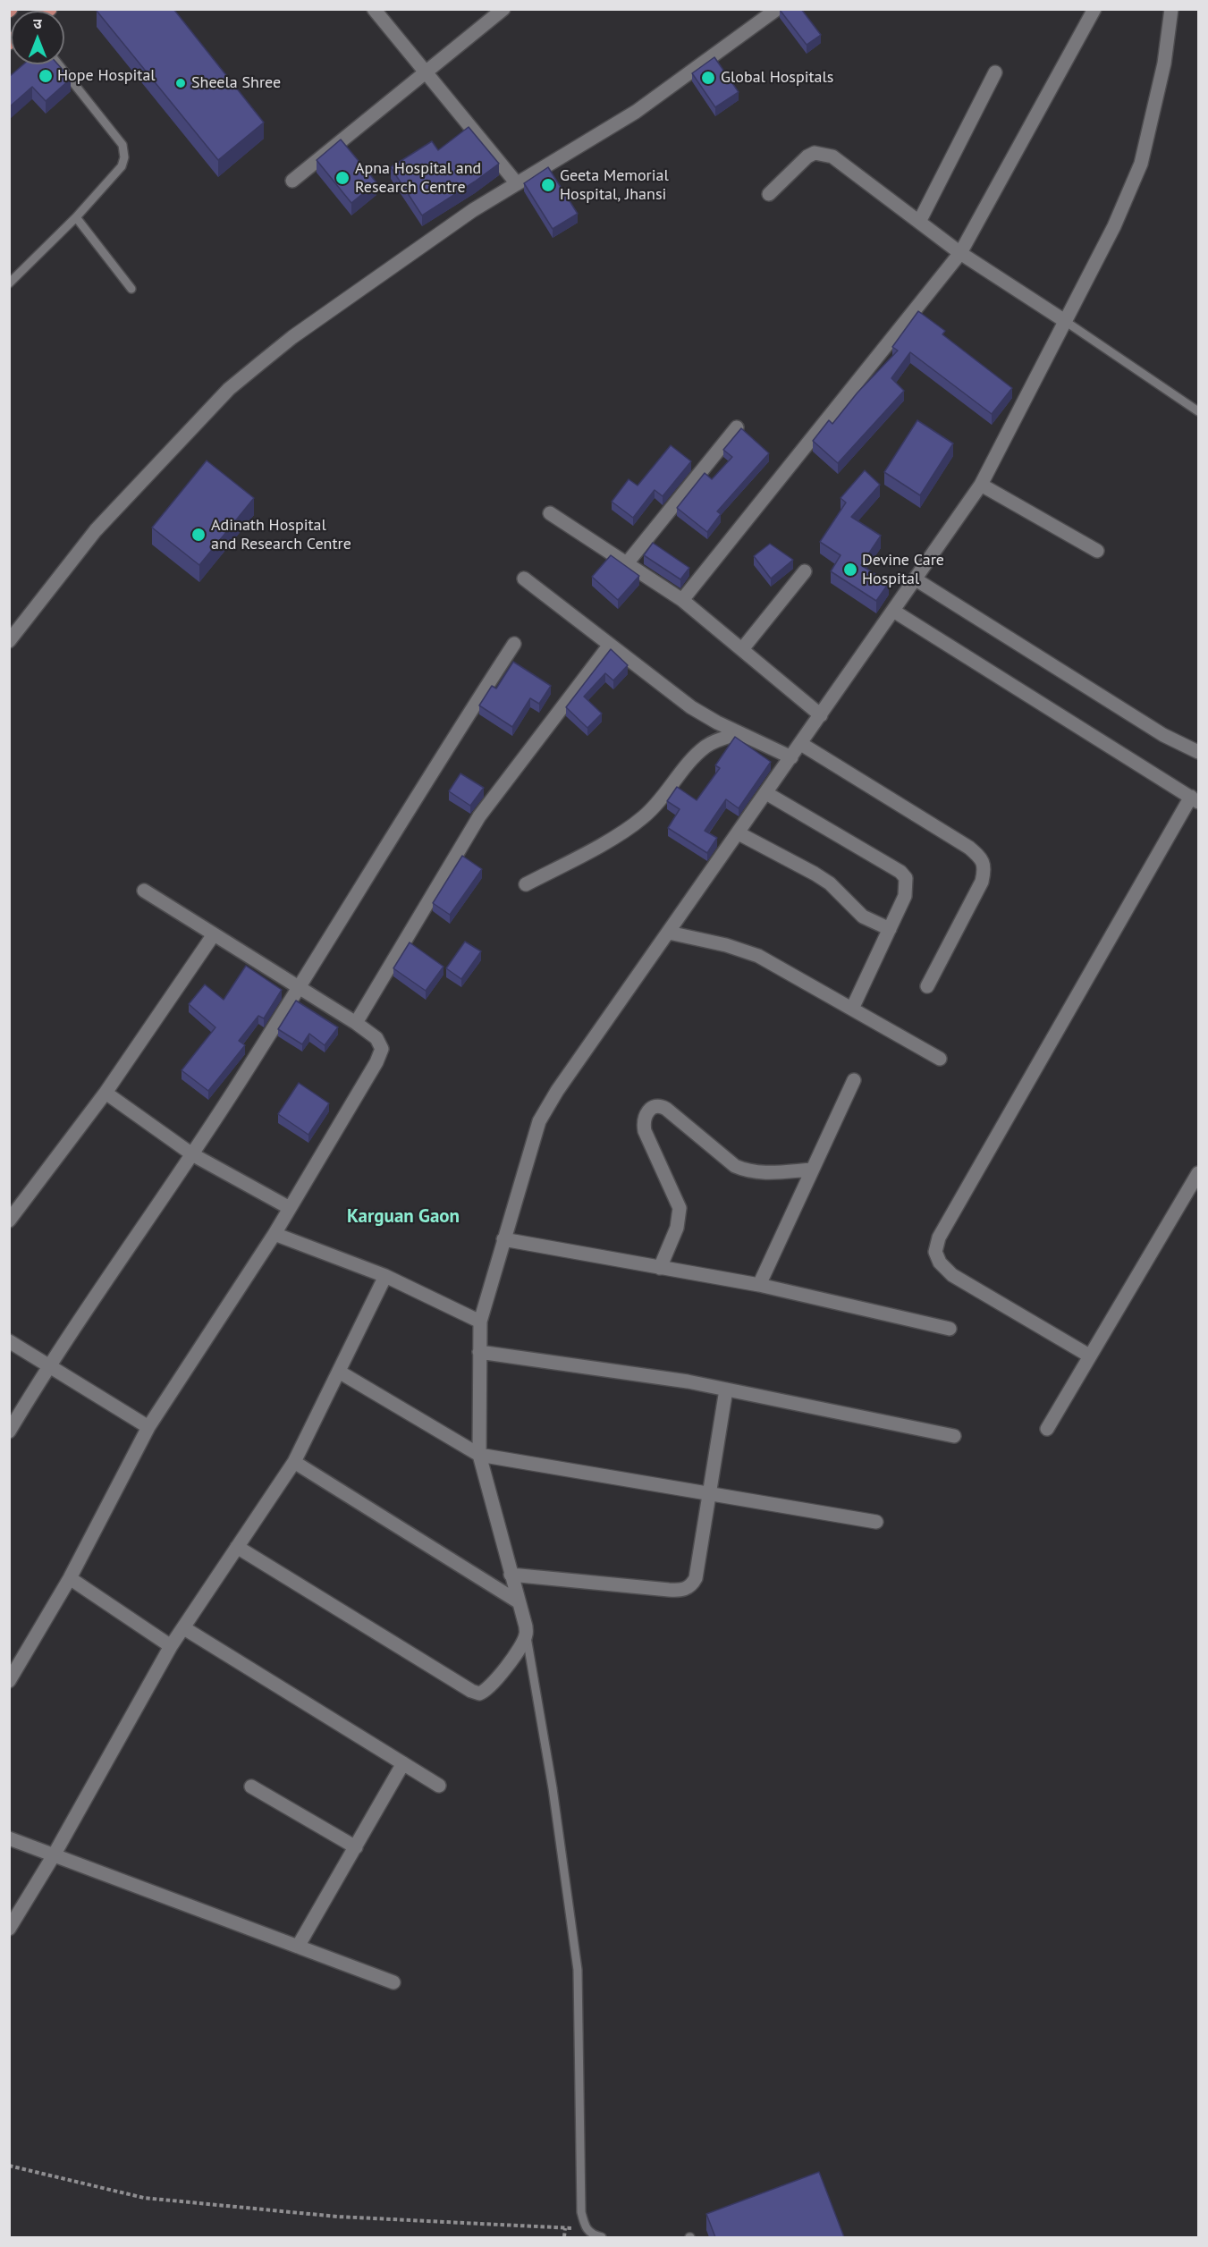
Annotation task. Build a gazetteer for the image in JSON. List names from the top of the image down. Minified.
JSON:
{"districts":["Karguan Gaon"],"places":["Hope Hospital","Global Hospitals","Sheela Shree","Apna Hospital and Research Centre","Geeta Memorial Hospital, Jhansi","Adinath Hospital and Research Centre","Devine Care Hospital"],"north":"top"}
